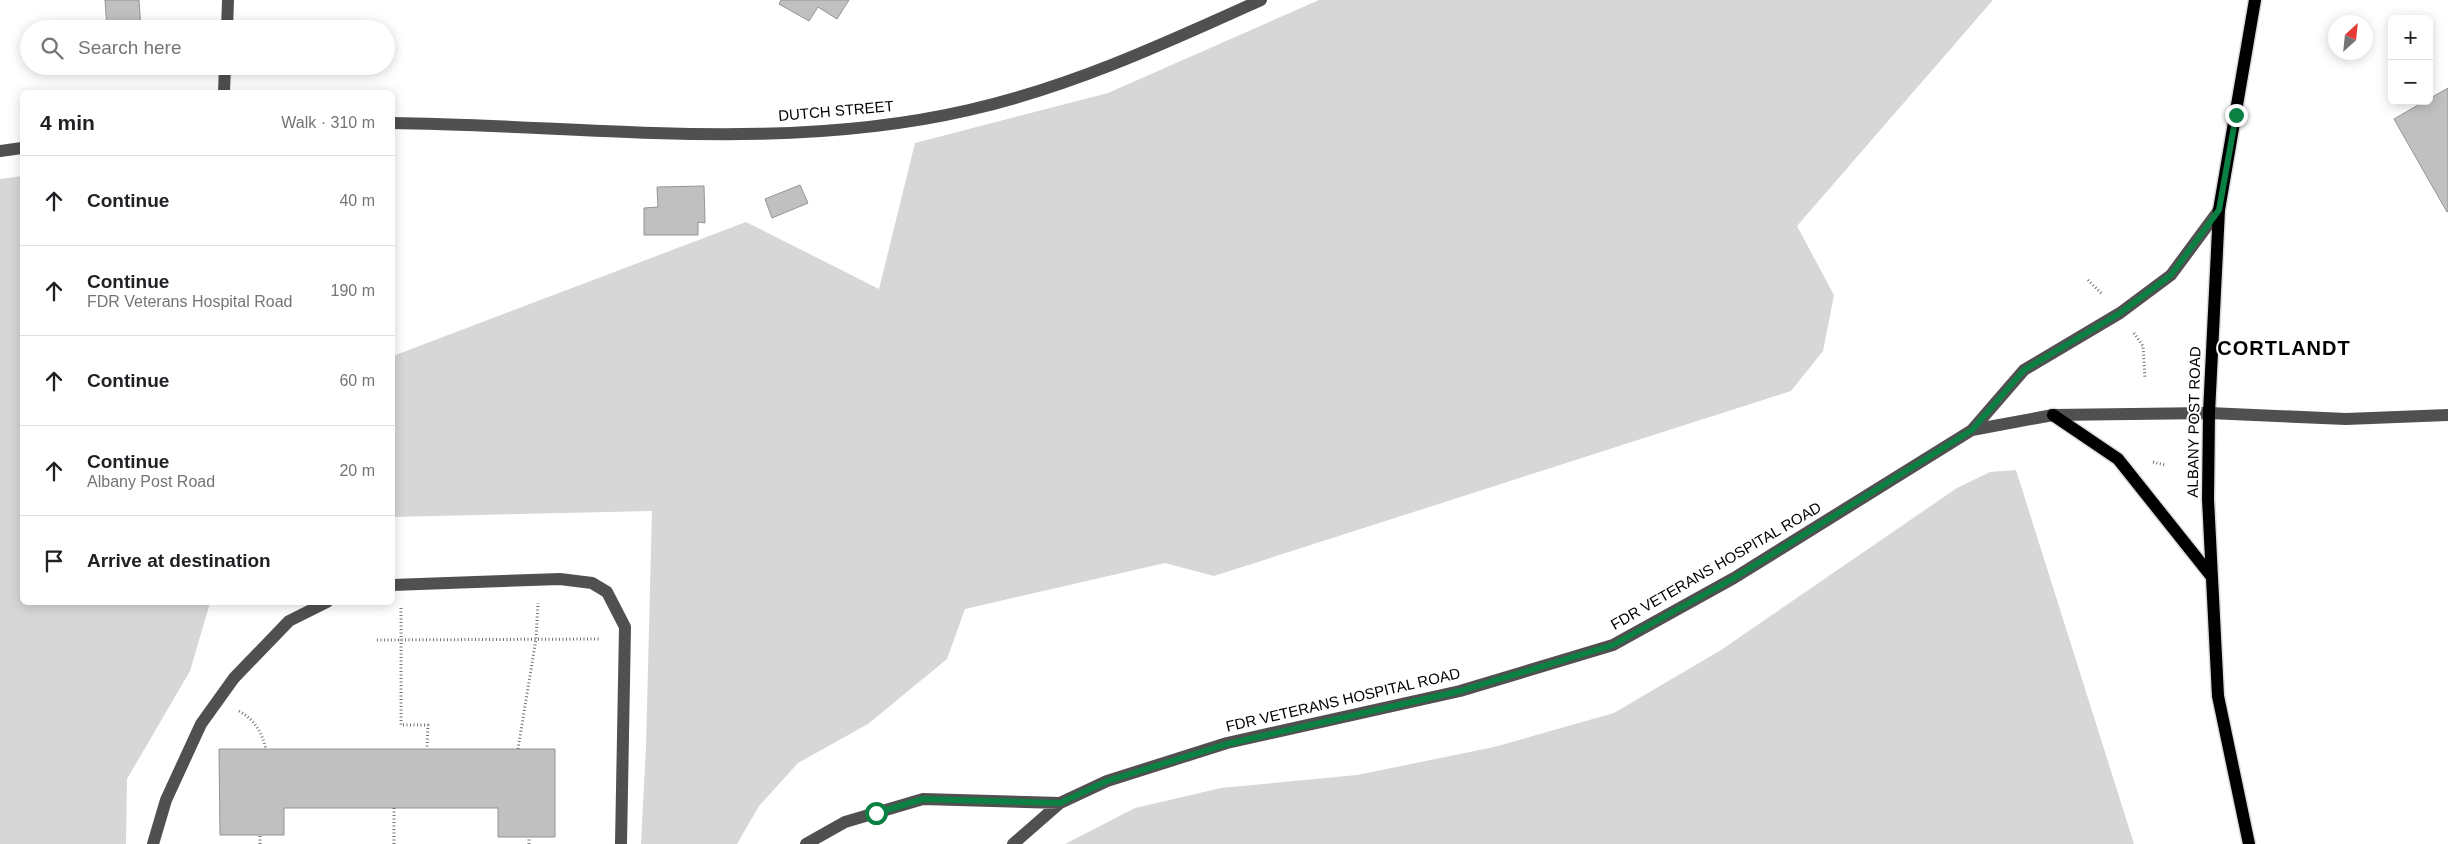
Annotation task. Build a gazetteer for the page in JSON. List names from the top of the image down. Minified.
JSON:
{"streets":{"main road":["ALBANY POST ROAD"],"street":["DUTCH STREET","FDR VETERANS HOSPITAL ROAD"]},"crossings":[["ALBANY POST ROAD","FDR VETERANS HOSPITAL ROAD"]],"districts":["CORTLANDT"],"north":"top right","page":{"map_buttons":["+","−"],"search":"Search here","heading":["4 min","Walk · 310 m"],"list":[["Continue","40 m"],["Continue","FDR Veterans Hospital Road","190 m"],["Continue","60 m"],["Continue","Albany Post Road","20 m"],"Arrive at destination"]}}
